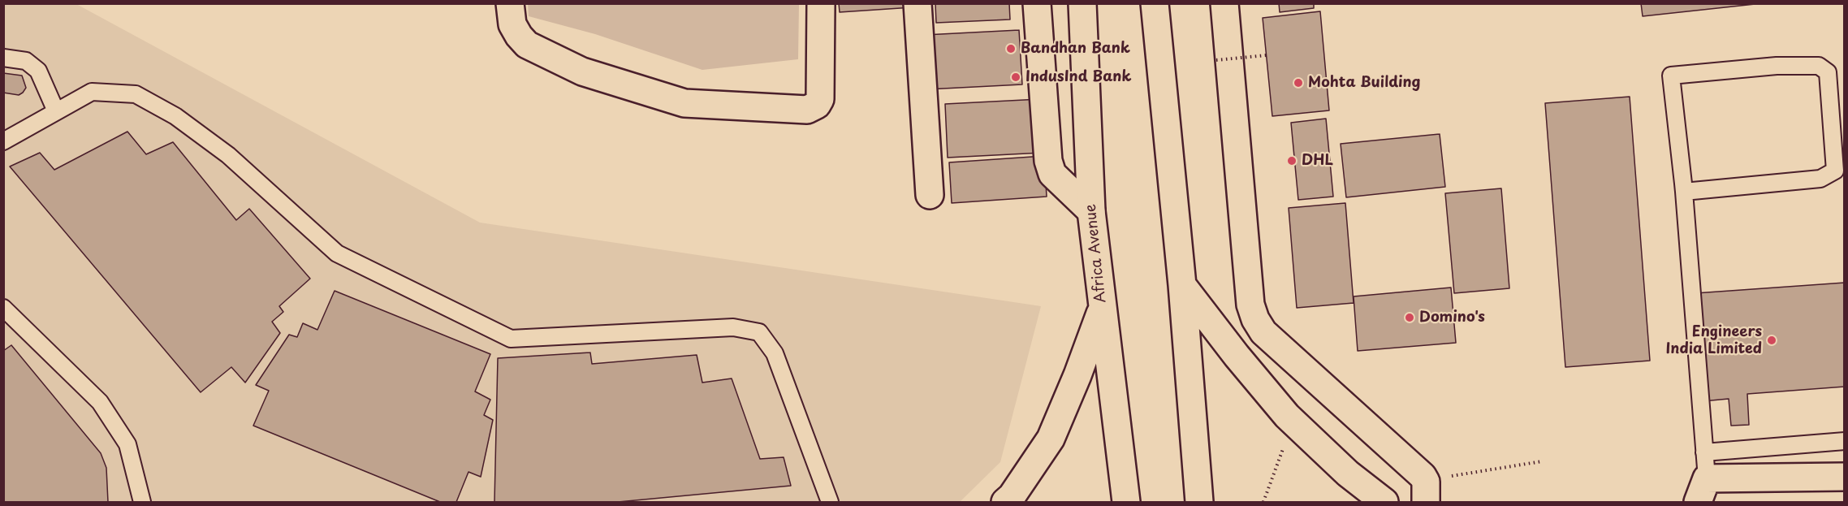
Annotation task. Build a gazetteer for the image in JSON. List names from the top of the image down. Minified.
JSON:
{"streets":{"street":["Africa Avenue"]},"places":["Bandhan Bank","IndusInd Bank","Mohta Building","DHL","Domino's","Engineers India Limited"]}
